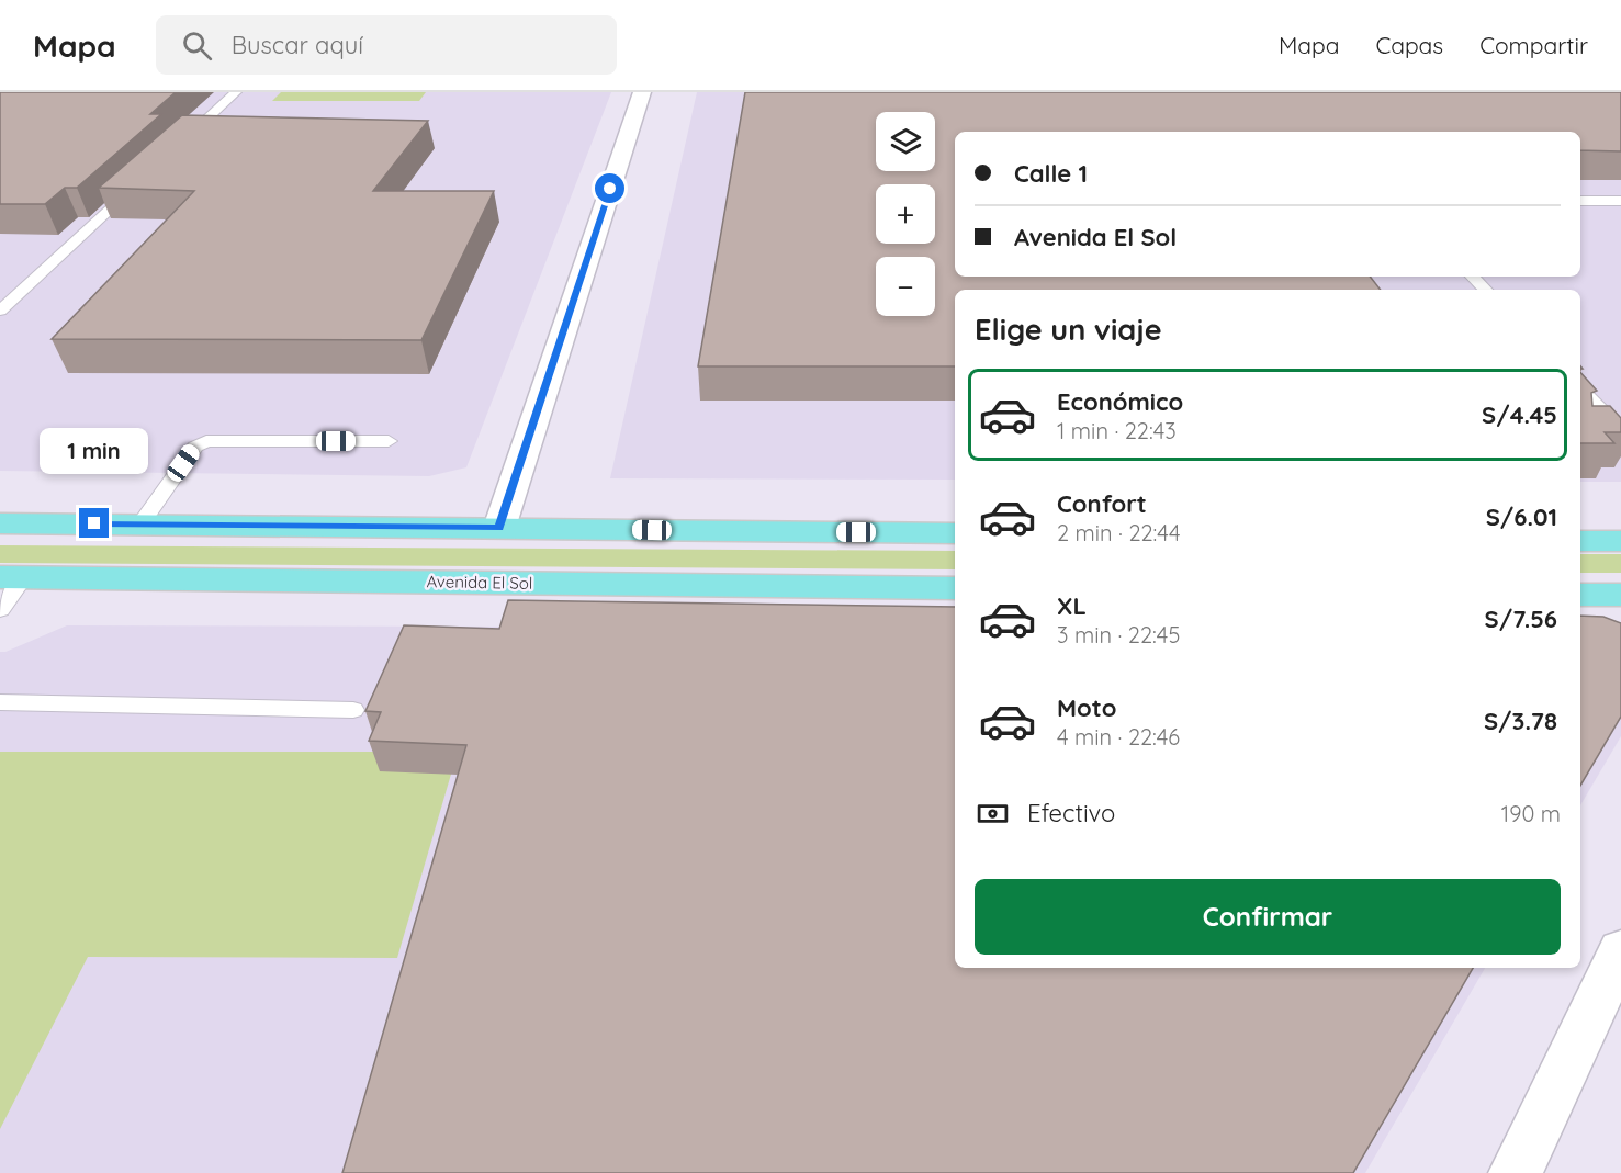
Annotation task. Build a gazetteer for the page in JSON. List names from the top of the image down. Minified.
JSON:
{"streets":{"main road":["Avenida El Sol"]},"page":{"header":"Mapa","search":"Buscar aquí","nav":["Mapa","Capas","Compartir"],"map_buttons":["+","−"],"banner":["Calle 1","Avenida El Sol"],"heading":"Elige un viaje","list":[{"name":"Económico","note":"1 min · 22:43","value":"S/4.45"},{"name":"Confort","note":"2 min · 22:44","value":"S/6.01"},{"name":"XL","note":"3 min · 22:45","value":"S/7.56"},{"name":"Moto","note":"4 min · 22:46","value":"S/3.78"}],"bubble":"1 min","pay":["Efectivo","190 m"],"buttons":"Confirmar"}}
